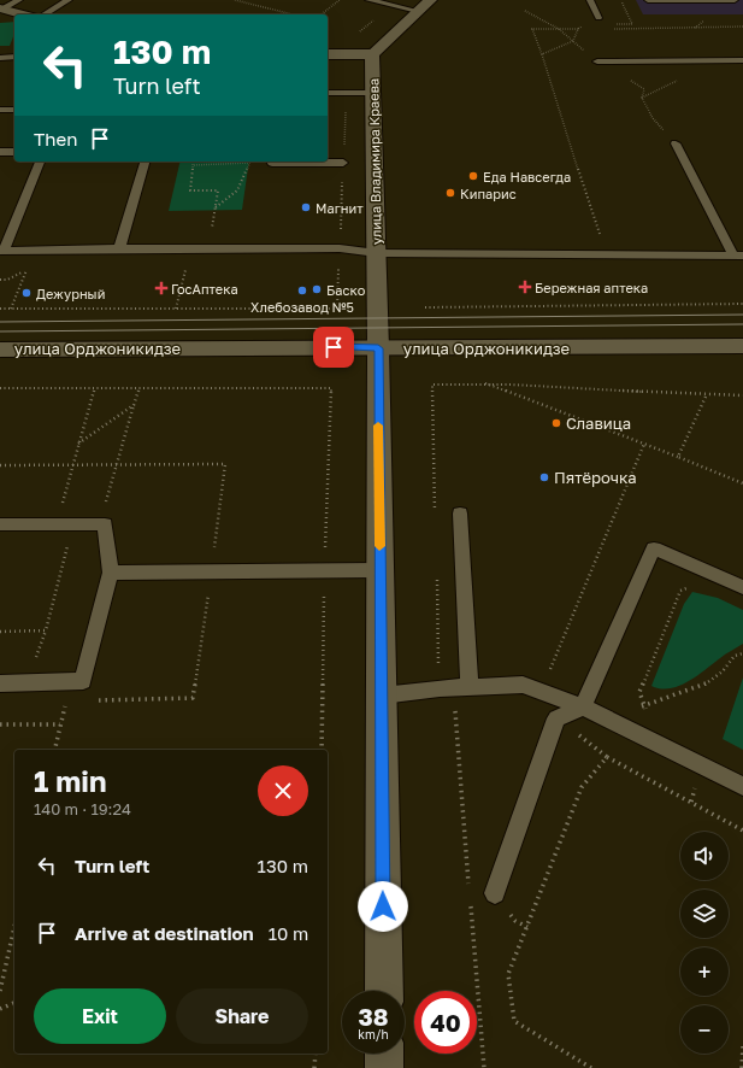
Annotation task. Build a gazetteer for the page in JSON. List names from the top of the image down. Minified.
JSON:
{"streets":{"street":["улица Владимира Краева","улица Орджоникидзе"]},"crossings":[["улица Владимира Краева","улица Орджоникидзе"]],"places":{"other":["Еда Навсегда","Кипарис","Магнит","Баско","Хлебозавод №5","Дежурный","Славица","Пятёрочка"],"health":["Бережная аптека","ГосАптека"]},"page":{"turn":["130 m","Turn left"],"then":"Then","heading":["1 min","140 m · 19:24"],"map_buttons":["+","−"],"list":[{"name":"Turn left","value":"130 m"},{"name":"Arrive at destination","value":"10 m"}],"buttons":["Exit","Share"],"speed":"38 km/h","limit":"40"}}
